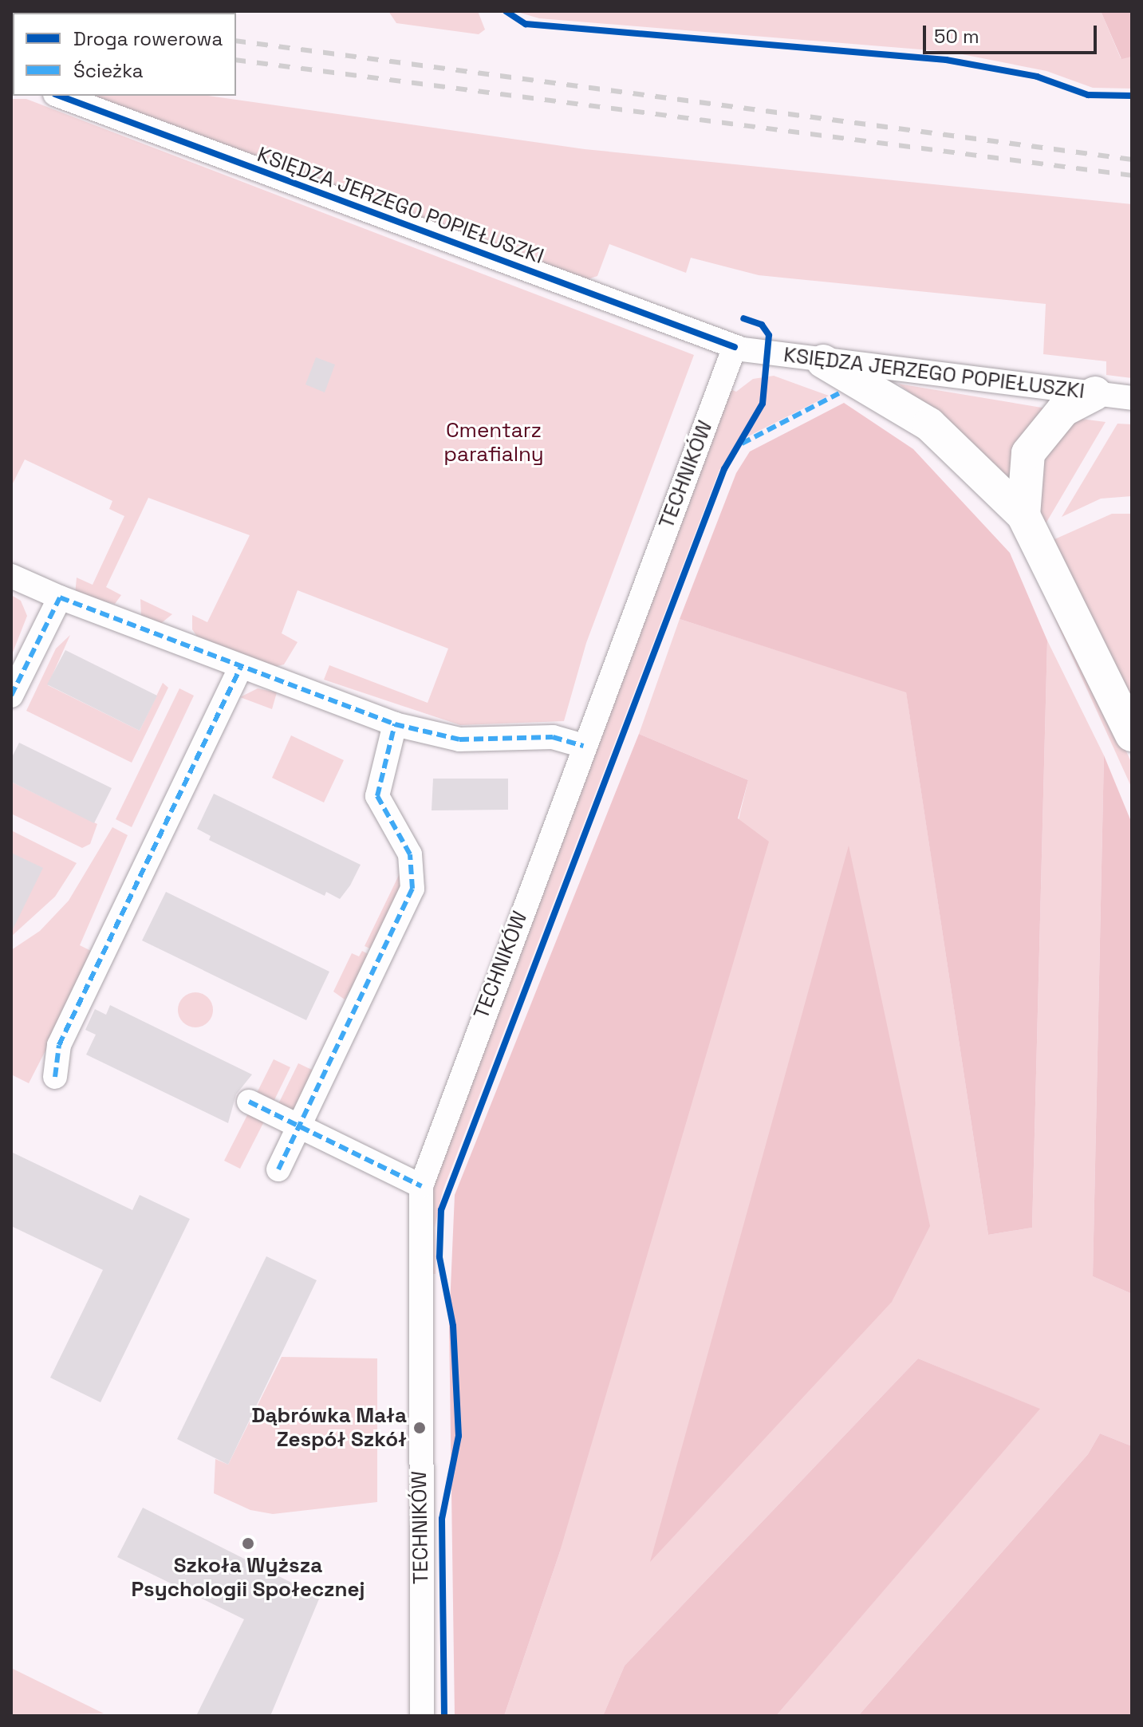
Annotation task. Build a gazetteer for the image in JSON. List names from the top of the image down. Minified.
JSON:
{"streets":{"street":["KSIĘDZA JERZEGO POPIEŁUSZKI","TECHNIKÓW"]},"crossings":[["KSIĘDZA JERZEGO POPIEŁUSZKI","TECHNIKÓW"]],"parks":["Cmentarz parafialny"],"places":["Dąbrówka Mała Zespół Szkół","Szkoła Wyższa Psychologii Społecznej"],"legend":["Droga rowerowa","Ścieżka"],"scale_bar":"50 m"}
